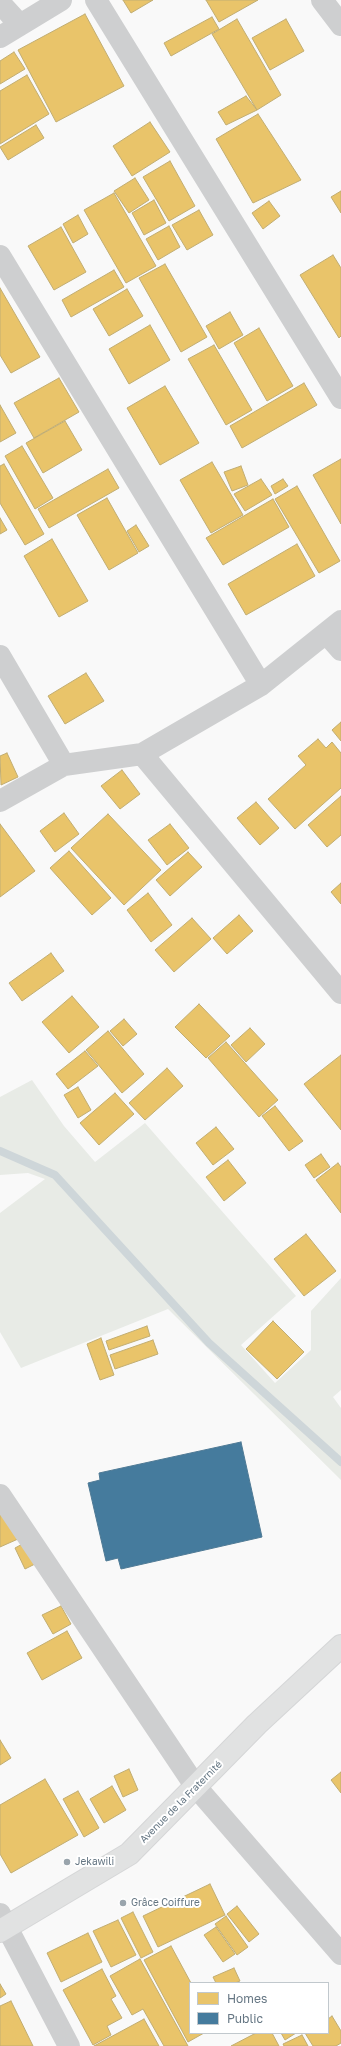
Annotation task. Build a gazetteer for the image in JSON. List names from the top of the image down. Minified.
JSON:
{"streets":{"main road":["Avenue de la Fraternité"]},"places":["Jekawili","Grâce Coiffure"],"legend":["Homes","Public"]}
